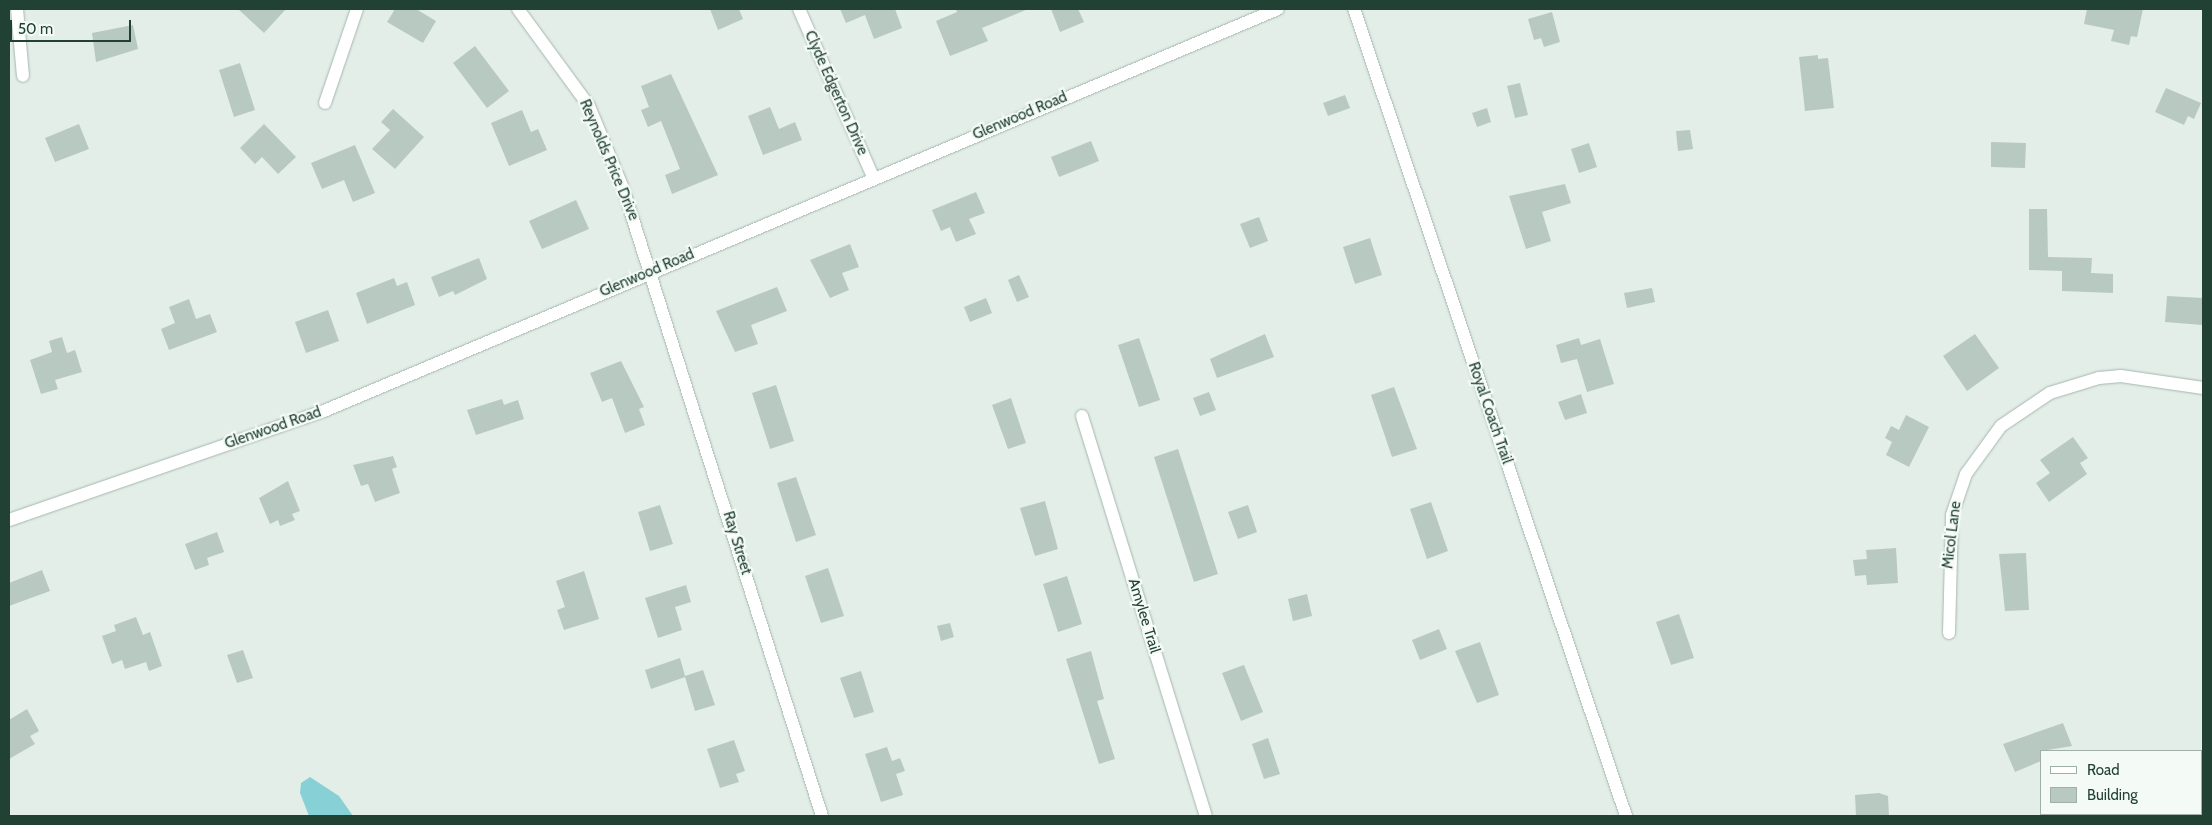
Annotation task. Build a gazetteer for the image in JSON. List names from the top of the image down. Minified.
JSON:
{"streets":{"street":["Clyde Edgerton Drive","Glenwood Road","Reynolds Price Drive","Royal Coach Trail","Micol Lane","Ray Street","Amylee Trail"]},"crossings":[["Clyde Edgerton Drive","Glenwood Road"],["Glenwood Road","Reynolds Price Drive"],["Glenwood Road","Ray Street"],["Reynolds Price Drive","Ray Street"]],"legend":["Road","Building"],"scale_bar":"50 m"}
